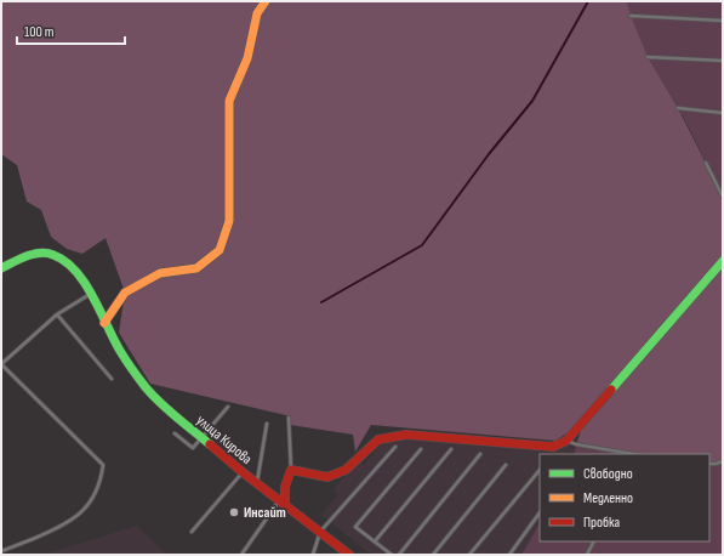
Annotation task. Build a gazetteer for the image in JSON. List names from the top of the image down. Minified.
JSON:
{"streets":{"street":["улица Кирова"]},"places":["Инсайт"],"legend":["Свободно","Медленно","Пробка"],"scale_bar":"100 m"}
